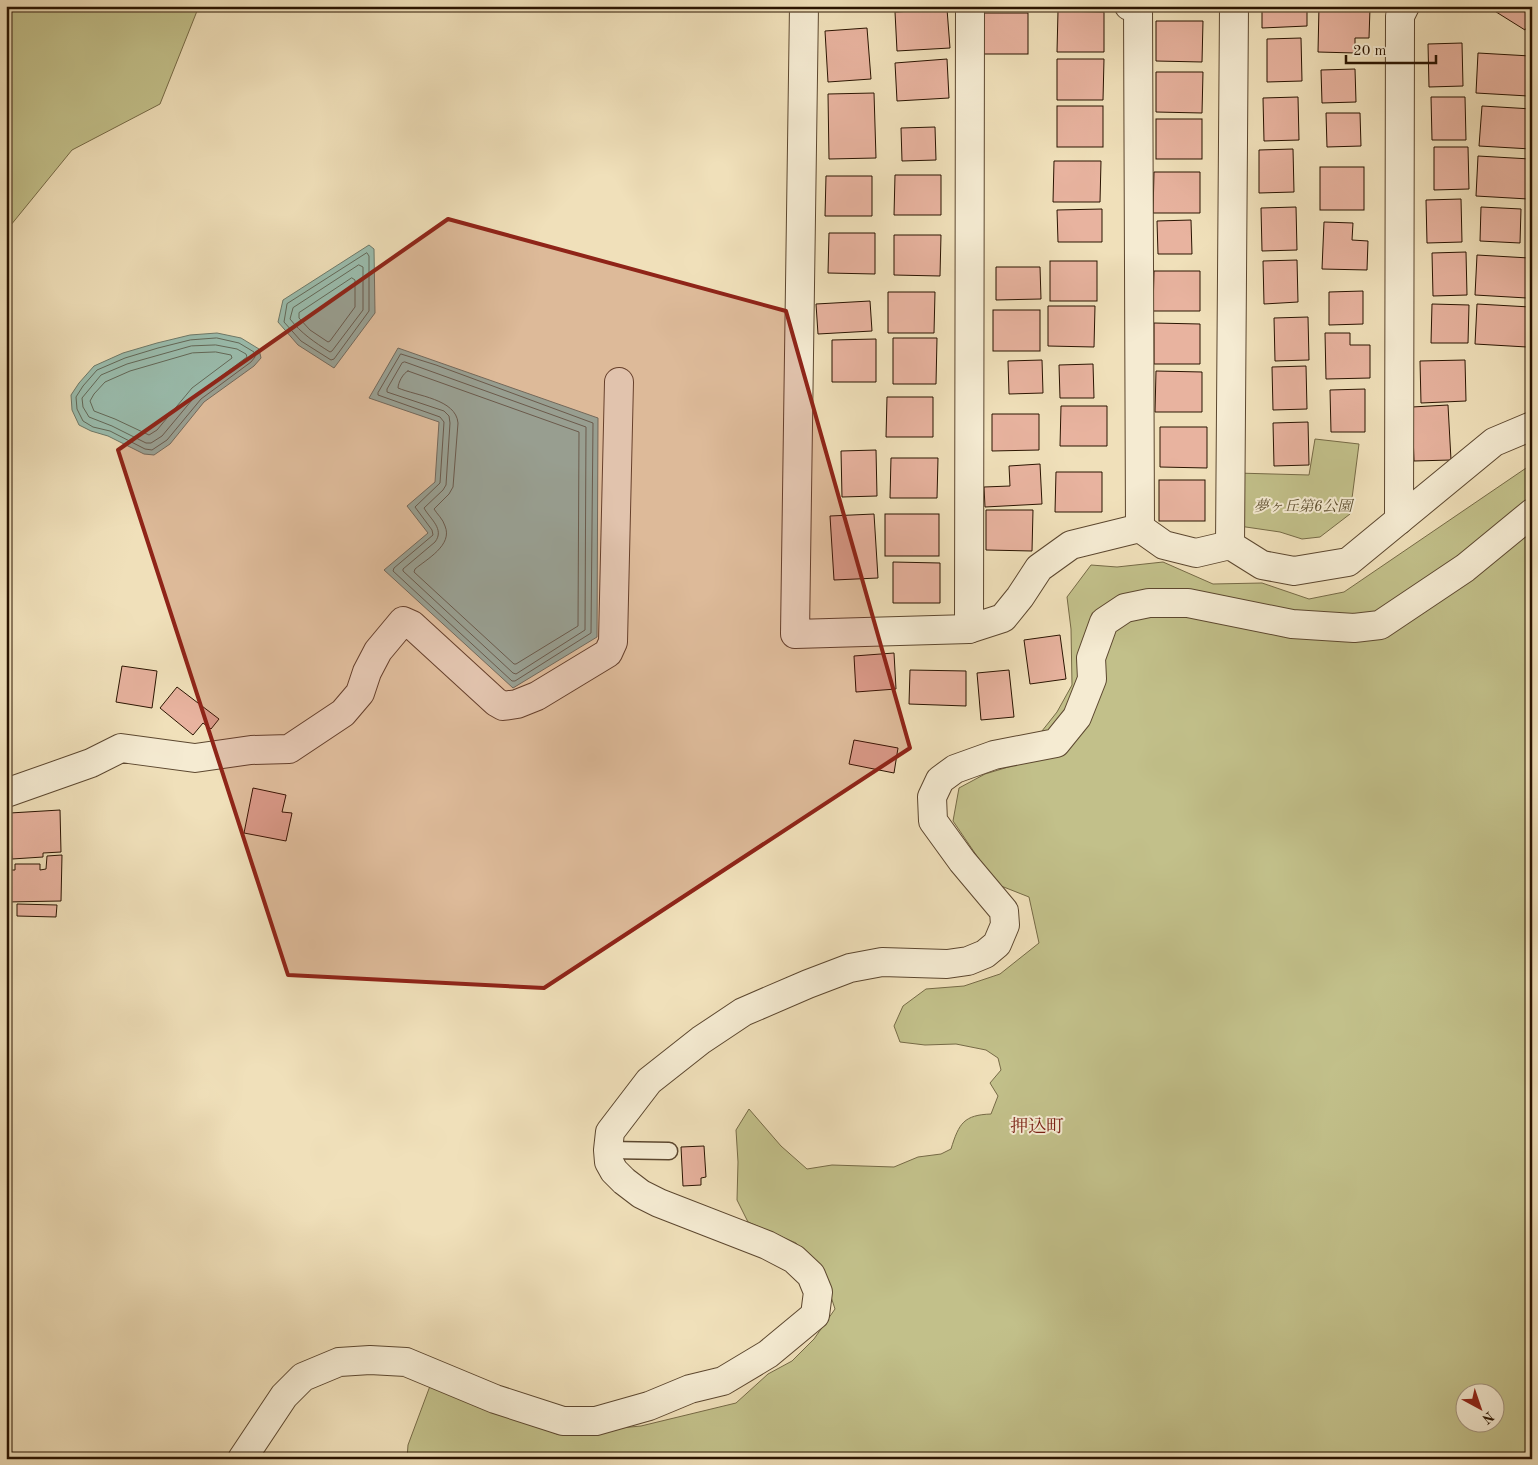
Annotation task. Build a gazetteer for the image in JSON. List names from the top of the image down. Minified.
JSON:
{"districts":["押込町"],"parks":["夢ヶ丘第6公園"],"scale_bar":"20 m","north":"bottom right"}
